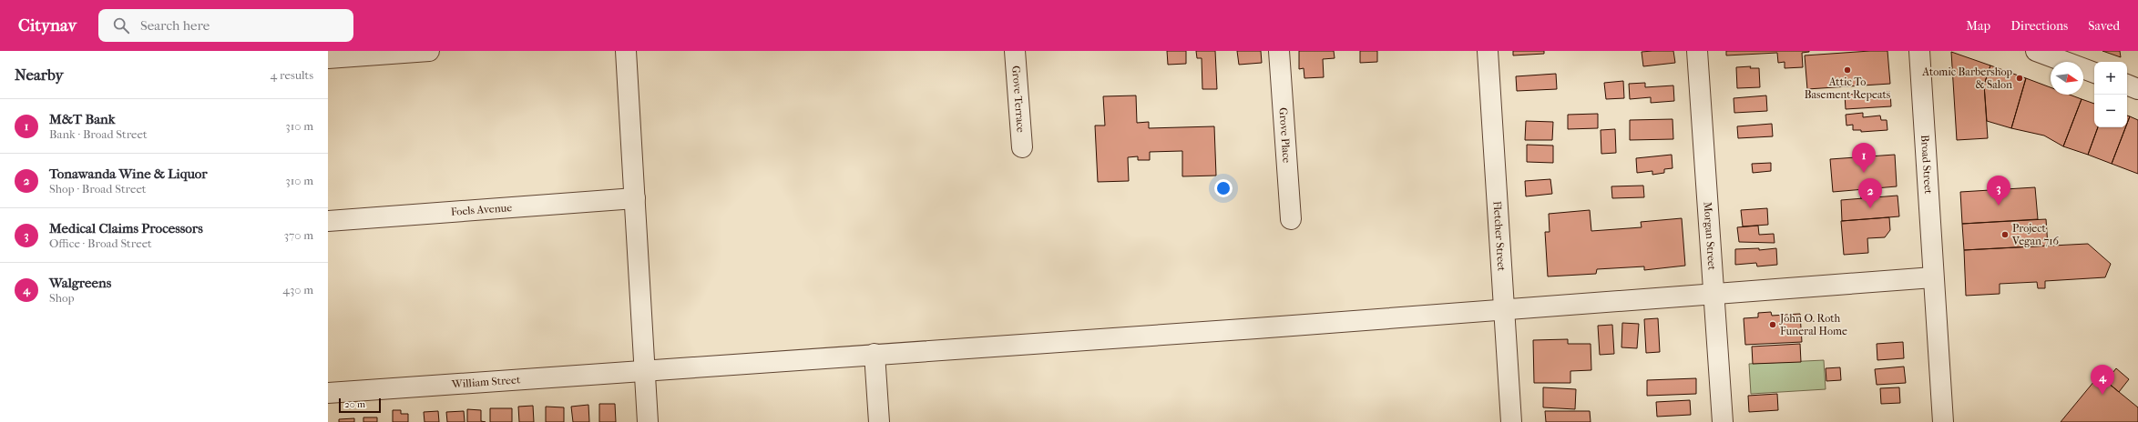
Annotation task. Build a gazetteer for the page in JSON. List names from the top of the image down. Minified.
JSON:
{"streets":{"street":["Grove Terrace","Grove Place","Broad Street","Foels Avenue","Fletcher Street","Morgan Street","William Street"]},"crossings":[["Broad Street","William Street"],["Fletcher Street","William Street"],["Morgan Street","William Street"]],"places":["Attic To Basement Repeats","Atomic Barbershop & Salon","Project Vegan 716","John O. Roth Funeral Home"],"scale_bar":"20 m","north":"right","page":{"header":"Citynav","search":"Search here","nav":["Map","Directions","Saved"],"heading":["Nearby","4 results"],"map_buttons":["+","−"],"list":[{"mark":"1","name":"M&T Bank","note":"Bank · Broad Street","value":"310 m"},{"mark":"2","name":"Tonawanda Wine & Liquor","note":"Shop · Broad Street","value":"310 m"},{"mark":"3","name":"Medical Claims Processors","note":"Office · Broad Street","value":"370 m"},{"mark":"4","name":"Walgreens","note":"Shop","value":"430 m"}],"pins":["1","3","2","4"],"scale":"20 m"}}
